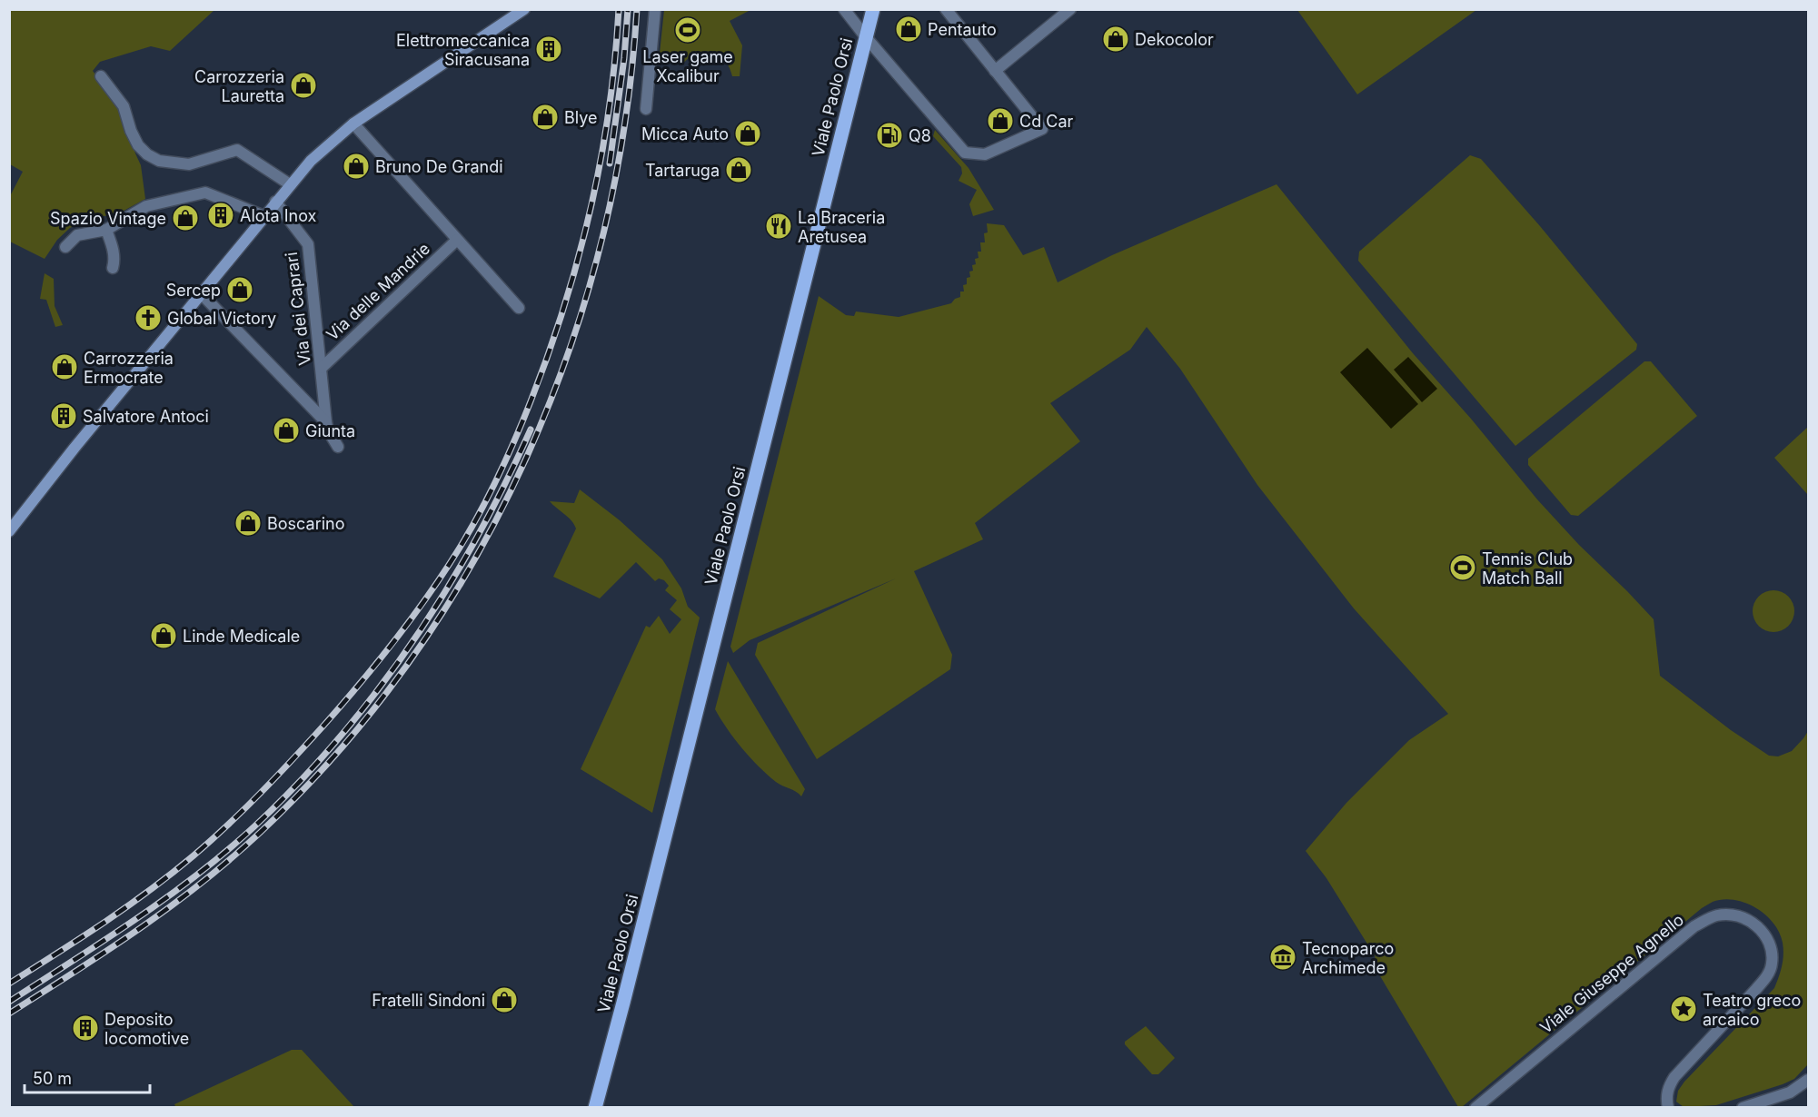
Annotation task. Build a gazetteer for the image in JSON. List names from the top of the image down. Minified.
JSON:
{"streets":{"main road":["Viale Paolo Orsi"],"street":["Via delle Mandrie","Via dei Caprari","Viale Giuseppe Agnello"]},"crossings":[["Via delle Mandrie","Via dei Caprari"]],"places":{"shop":["Pentauto","Dekocolor","Carrozzeria Lauretta","Blye","Cd Car","Micca Auto","Bruno De Grandi","Tartaruga","Spazio Vintage","Sercep","Carrozzeria Ermocrate","Giunta","Boscarino","Linde Medicale","Fratelli Sindoni"],"sports":["Laser game Xcalibur","Tennis Club Match Ball"],"building":["Elettromeccanica Siracusana","Alota Inox","Salvatore Antoci","Deposito locomotive"],"fuel station":["Q8"],"restaurant":["La Braceria Aretusea"],"church":["Global Victory"],"museum":["Tecnoparco Archimede"],"place":["Teatro greco arcaico"]},"scale_bar":"50 m"}
